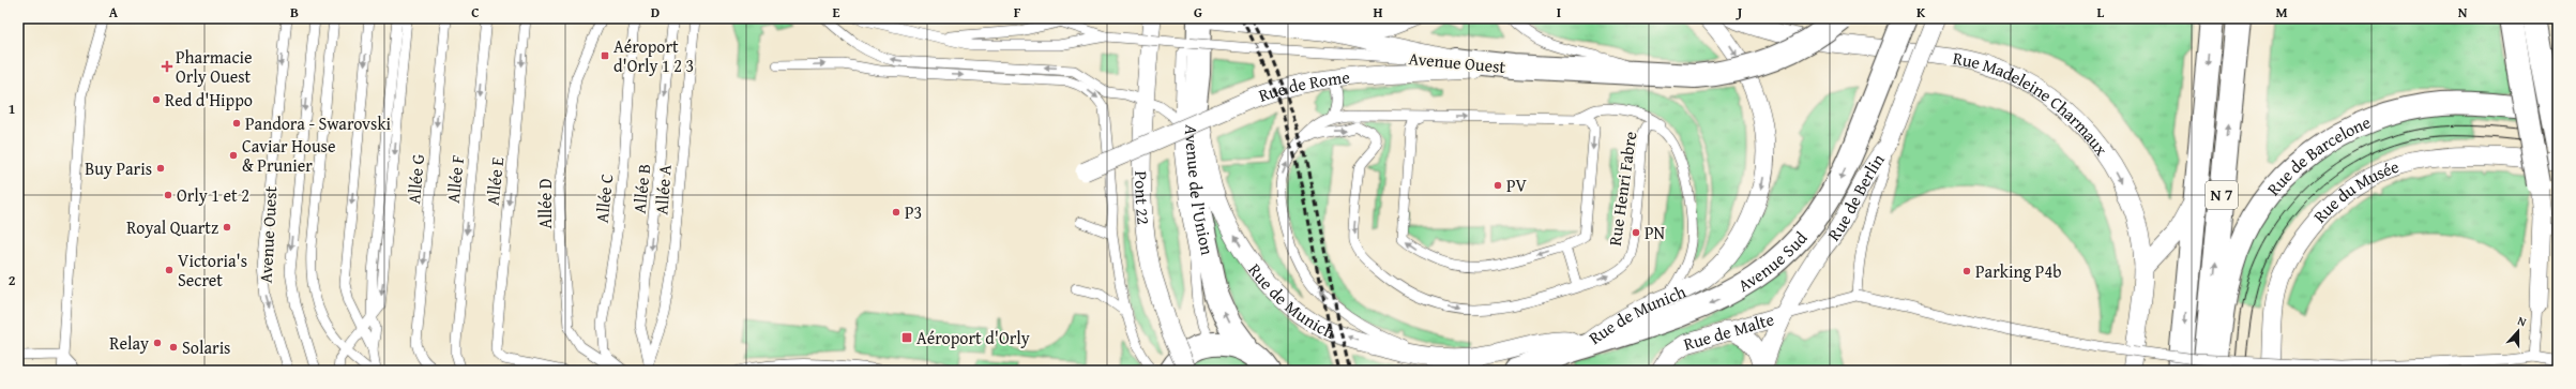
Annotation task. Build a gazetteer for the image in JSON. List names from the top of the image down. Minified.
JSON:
{"streets":{"main road":["Avenue Ouest","Rue de Barcelone","Avenue de l'Union","N 7","Avenue Sud"],"street":["Rue de Rome","Rue Madeleine Charmaux","Rue du Musée","Rue de Berlin","Pont 22","Rue de Munich","Rue de Malte"],"lane":["Allée G","Allée F","Allée E","Allée B","Rue Henri Fabre","Allée A","Allée C","Allée D"]},"crossings":[["Avenue Ouest","Rue de Rome"],["Allée B","Allée A"],["Rue Henri Fabre","Rue de Munich"],["Avenue de l'Union","Rue de Munich"],["Rue de Berlin","Rue de Malte"],["Avenue Sud","Rue de Munich"]],"one_way":["Rue Madeleine Charmaux","Allée E","Allée B","Avenue de l'Union","Avenue Sud"],"places":{"transit":["Aéroport d'Orly 1 2 3","Aéroport d'Orly"],"health":["Pharmacie Orly Ouest"],"other":["Red d'Hippo","Pandora - Swarovski","Caviar House & Prunier","Buy Paris","PV","Orly 1 et 2","P3","Royal Quartz","PN","Victoria's Secret","Parking P4b","Relay","Solaris"]},"north":"top","grid":{"columns":["A","B","C","D","E","F","G","H","I","J","K","L","M","N"],"rows":["1","2"]}}
